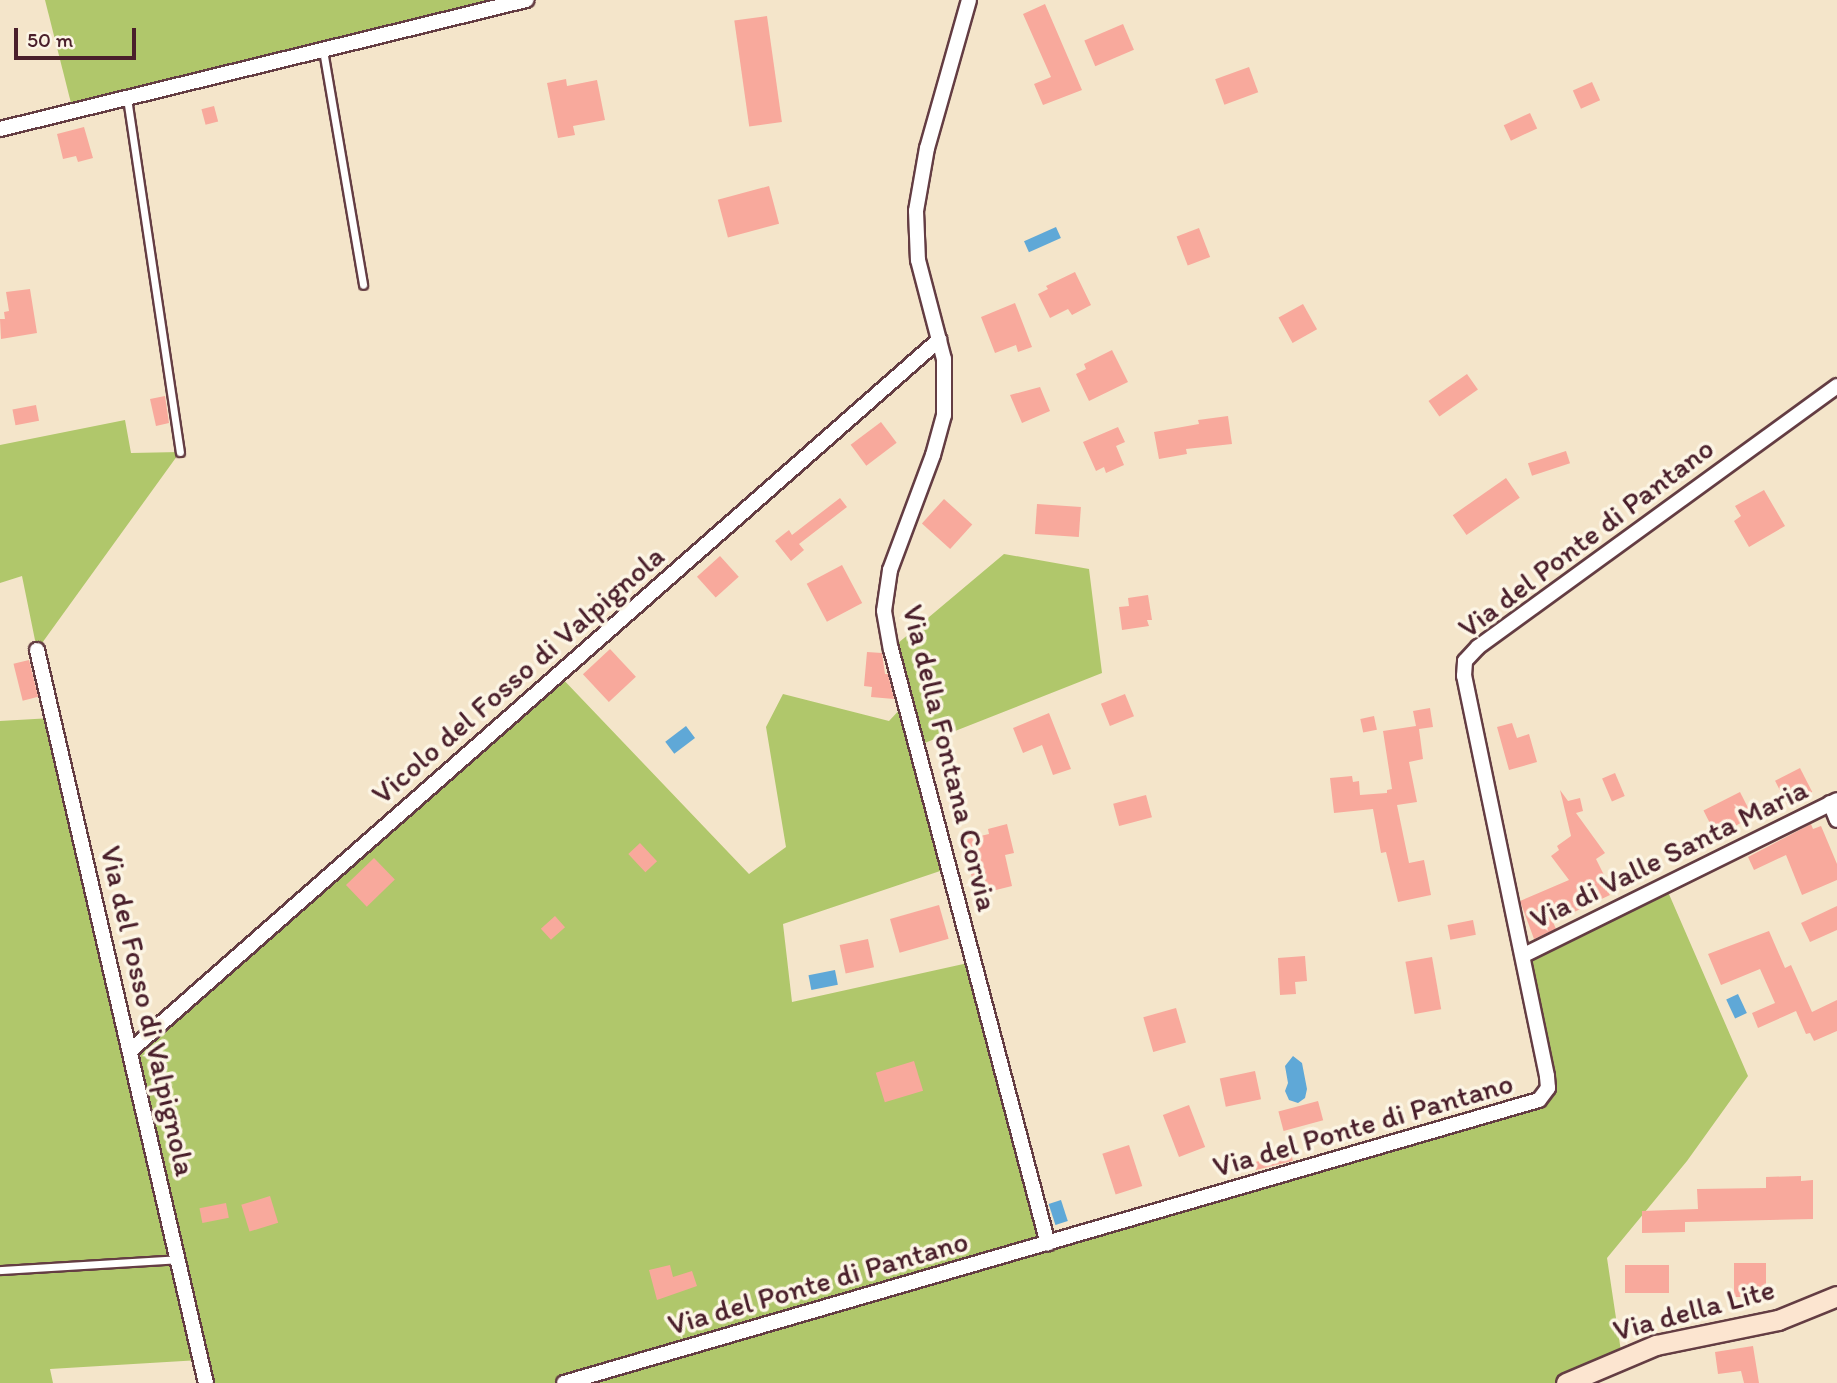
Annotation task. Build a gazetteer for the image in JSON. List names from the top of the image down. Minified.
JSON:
{"streets":{"street":["Via del Ponte di Pantano","Vicolo del Fosso di Valpignola","Via della Fontana Corvia","Via di Valle Santa Maria","Via del Fosso di Valpignola","Via della Lite"]},"crossings":[["Via del Ponte di Pantano","Via della Fontana Corvia"],["Via del Ponte di Pantano","Via di Valle Santa Maria"],["Vicolo del Fosso di Valpignola","Via della Fontana Corvia"],["Vicolo del Fosso di Valpignola","Via del Fosso di Valpignola"]],"scale_bar":"50 m"}
